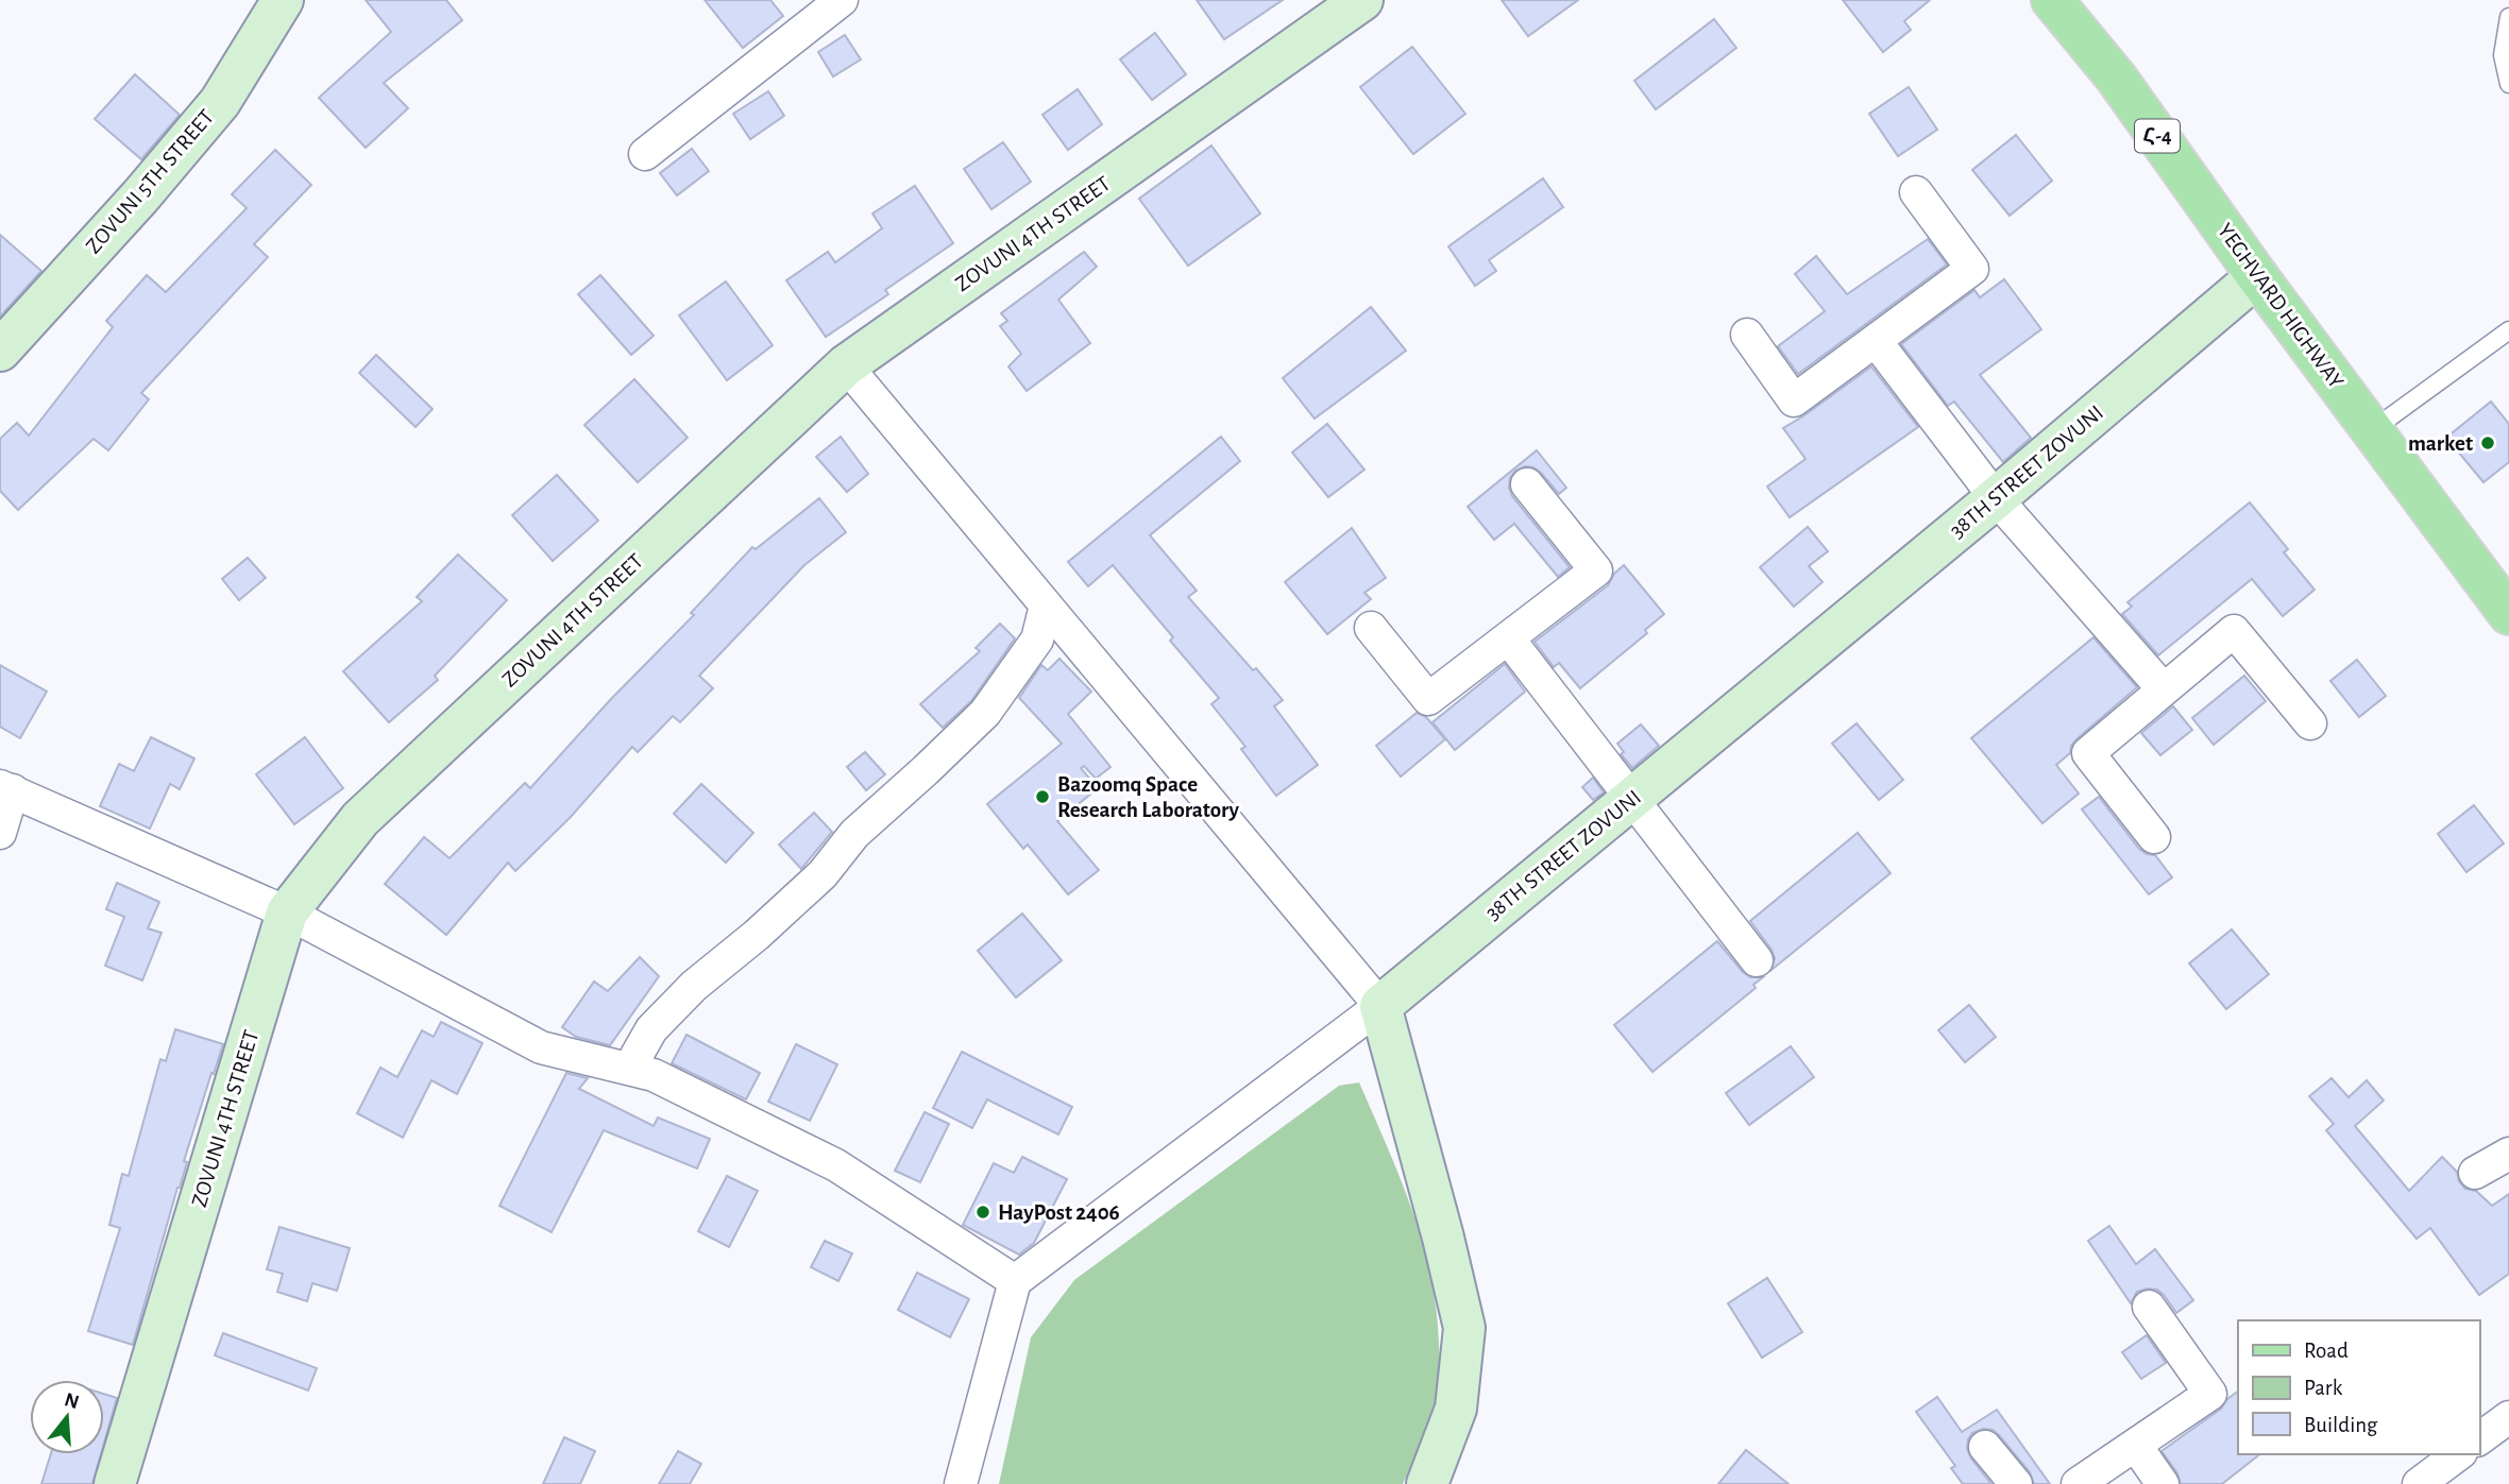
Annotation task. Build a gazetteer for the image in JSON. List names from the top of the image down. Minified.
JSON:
{"streets":{"main road":["Հ-4","YEGHVARD HIGHWAY"],"street":["ZOVUNI 5TH STREET","ZOVUNI 4TH STREET","38TH STREET ZOVUNI"]},"crossings":[["YEGHVARD HIGHWAY","38TH STREET ZOVUNI"]],"places":["market","Bazoomq Space Research Laboratory","HayPost 2406"],"legend":["Road","Park","Building"],"north":"top"}
